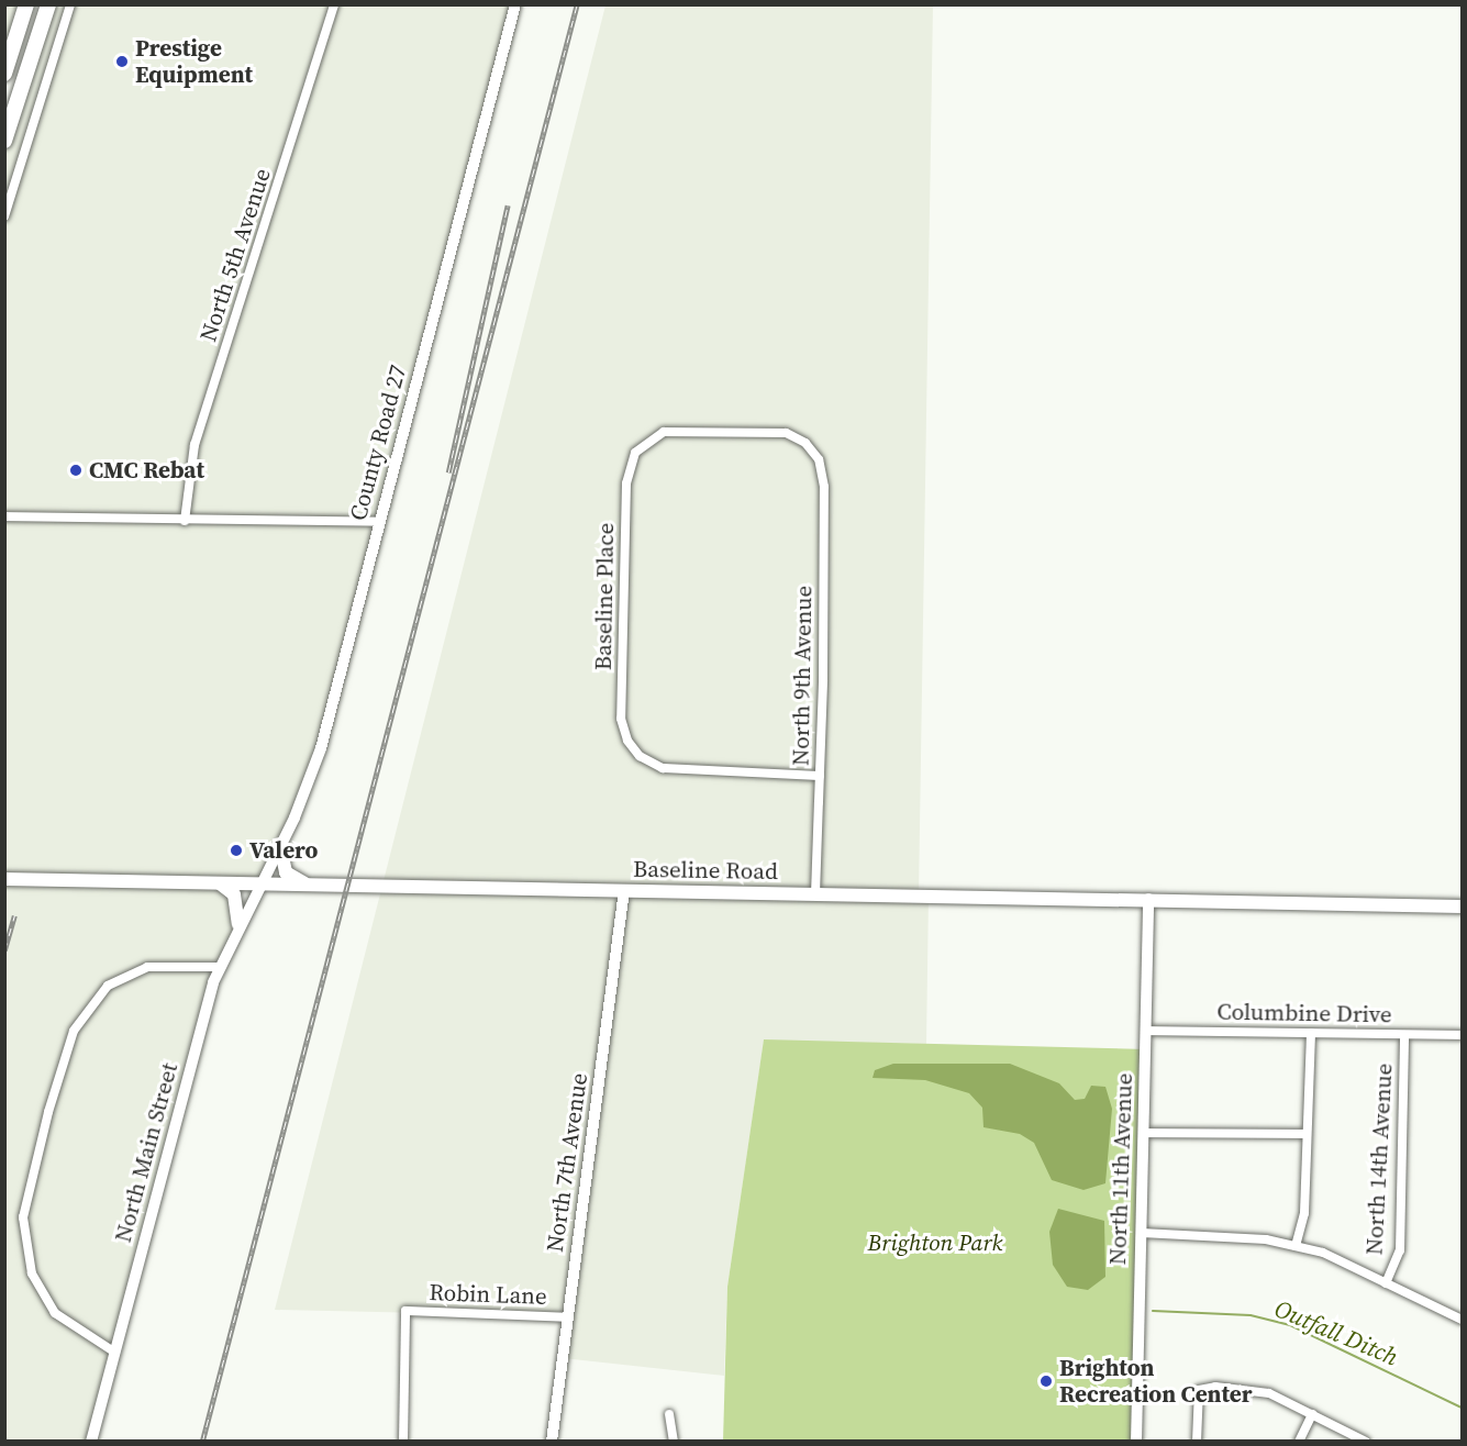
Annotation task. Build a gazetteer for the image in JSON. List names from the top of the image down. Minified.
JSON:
{"streets":{"main road":["Baseline Road"],"street":["North 5th Avenue","County Road 27","Baseline Place","North 9th Avenue","Columbine Drive","North Main Street","North 14th Avenue","North 7th Avenue","North 11th Avenue","Robin Lane"]},"crossings":[["County Road 27","Baseline Road"],["County Road 27","North Main Street"],["Baseline Place","North 9th Avenue"],["North 9th Avenue","Baseline Road"],["Baseline Road","North Main Street"],["Baseline Road","North 7th Avenue"],["Baseline Road","North 11th Avenue"],["Columbine Drive","North 14th Avenue"],["Columbine Drive","North 11th Avenue"],["North 7th Avenue","Robin Lane"]],"water":["Outfall Ditch"],"parks":["Brighton Park"],"places":["Prestige Equipment","CMC Rebat","Valero","Brighton Recreation Center"]}
